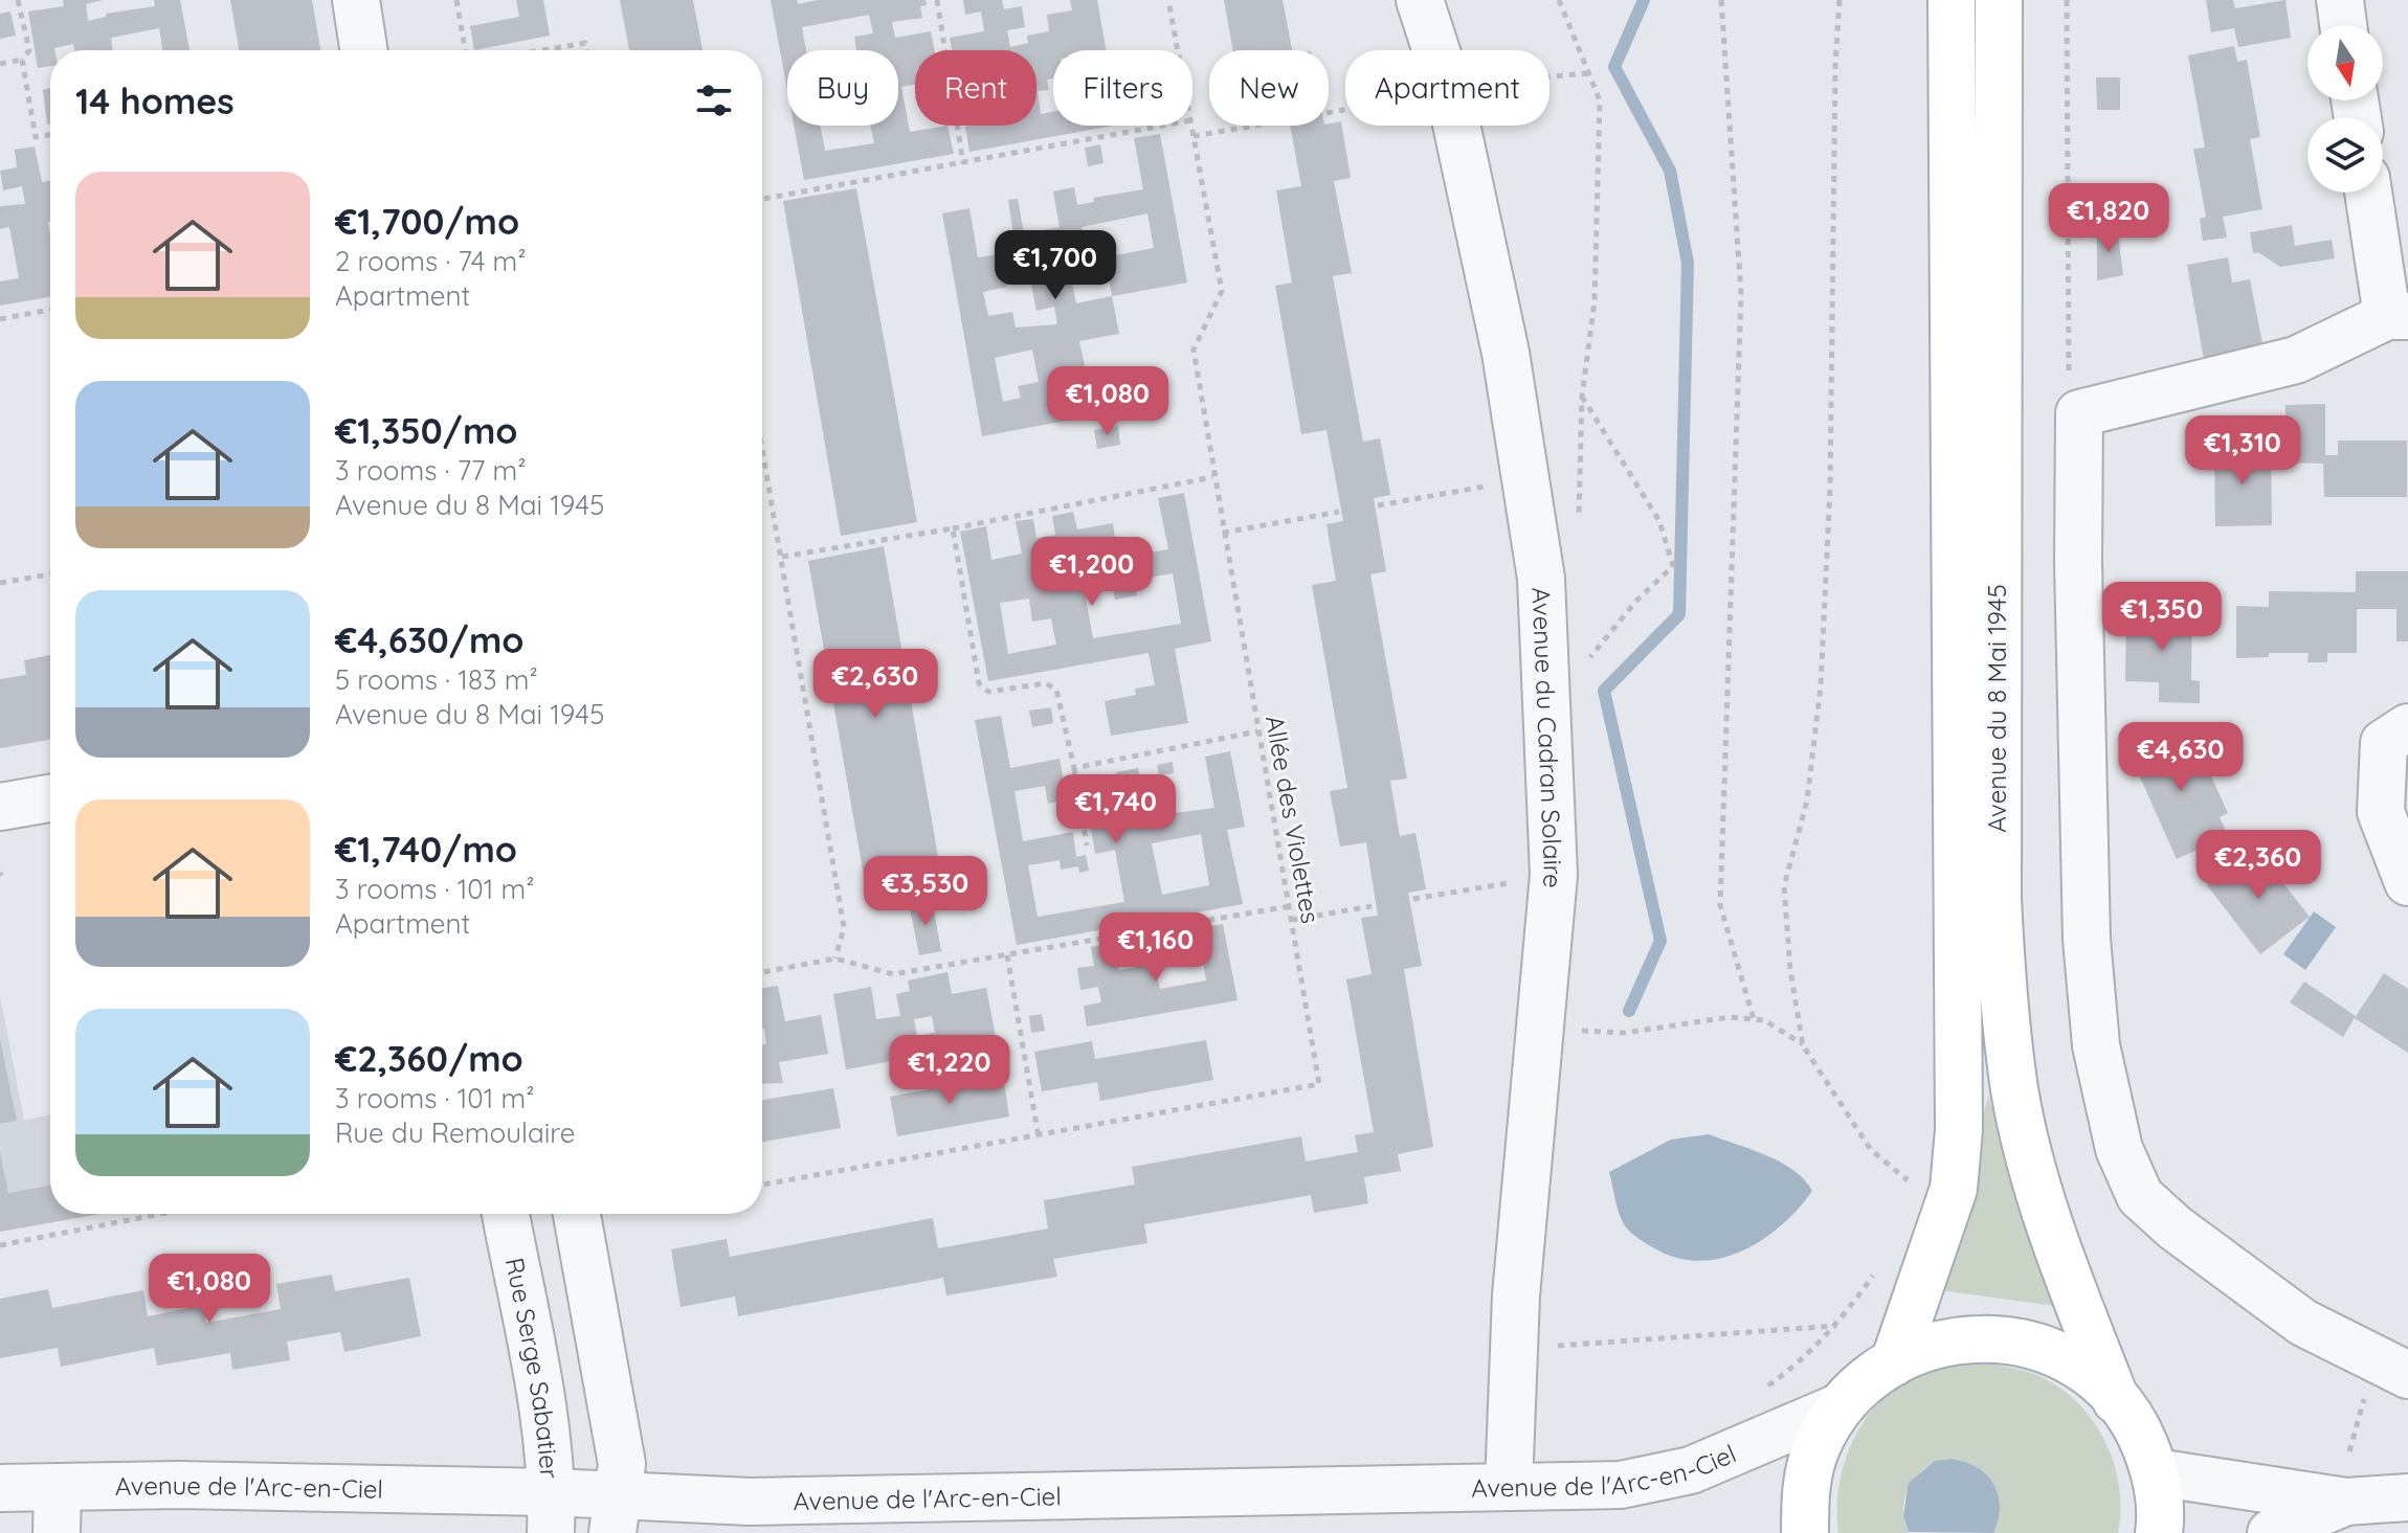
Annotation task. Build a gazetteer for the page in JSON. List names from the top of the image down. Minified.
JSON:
{"streets":{"main road":["Avenue du 8 Mai 1945"],"street":["Avenue du Cadran Solaire","Rue Serge Sabatier","Avenue de l'Arc-en-Ciel"],"path":["Allée des Violettes"]},"crossings":[["Avenue du Cadran Solaire","Avenue de l'Arc-en-Ciel"],["Rue Serge Sabatier","Avenue de l'Arc-en-Ciel"]],"north":"bottom","page":{"chip":["Buy","Rent","Filters","New","Apartment"],"heading":"14 homes","list":[{"name":"€1,700/mo","note":"2 rooms · 74 m² · Apartment"},{"name":"€1,350/mo","note":"3 rooms · 77 m² · Avenue du 8 Mai 1945"},{"name":"€4,630/mo","note":"5 rooms · 183 m² · Avenue du 8 Mai 1945"},{"name":"€1,740/mo","note":"3 rooms · 101 m² · Apartment"},{"name":"€2,360/mo","note":"3 rooms · 101 m² · Rue du Remoulaire"}],"price":["€1,820","€1,700","€1,080","€1,310","€1,200","€1,350","€2,630","€4,630","€1,740","€2,360","€3,530","€1,160","€1,220","€1,080"]}}
